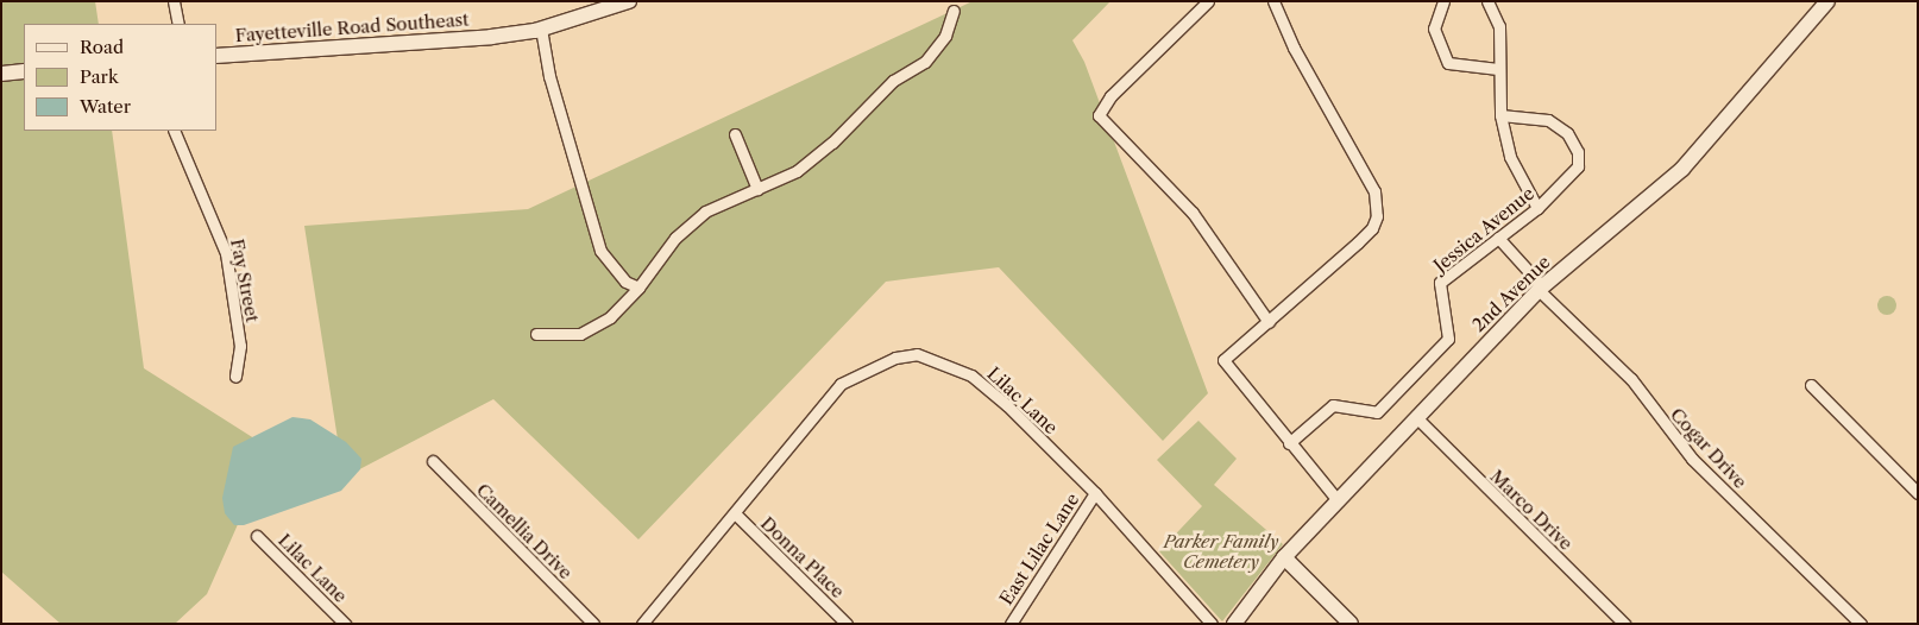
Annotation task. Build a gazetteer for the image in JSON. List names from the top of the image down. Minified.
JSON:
{"streets":{"street":["Fayetteville Road Southeast","Jessica Avenue","Fay Street","2nd Avenue","Lilac Lane","Cogar Drive","Marco Drive","Camellia Drive","East Lilac Lane","Donna Place"]},"crossings":[["Jessica Avenue","Cogar Drive"],["2nd Avenue","Cogar Drive"],["2nd Avenue","Marco Drive"],["Lilac Lane","East Lilac Lane"],["Lilac Lane","Donna Place"]],"parks":["Parker Family Cemetery"],"legend":["Road","Park","Water"]}
